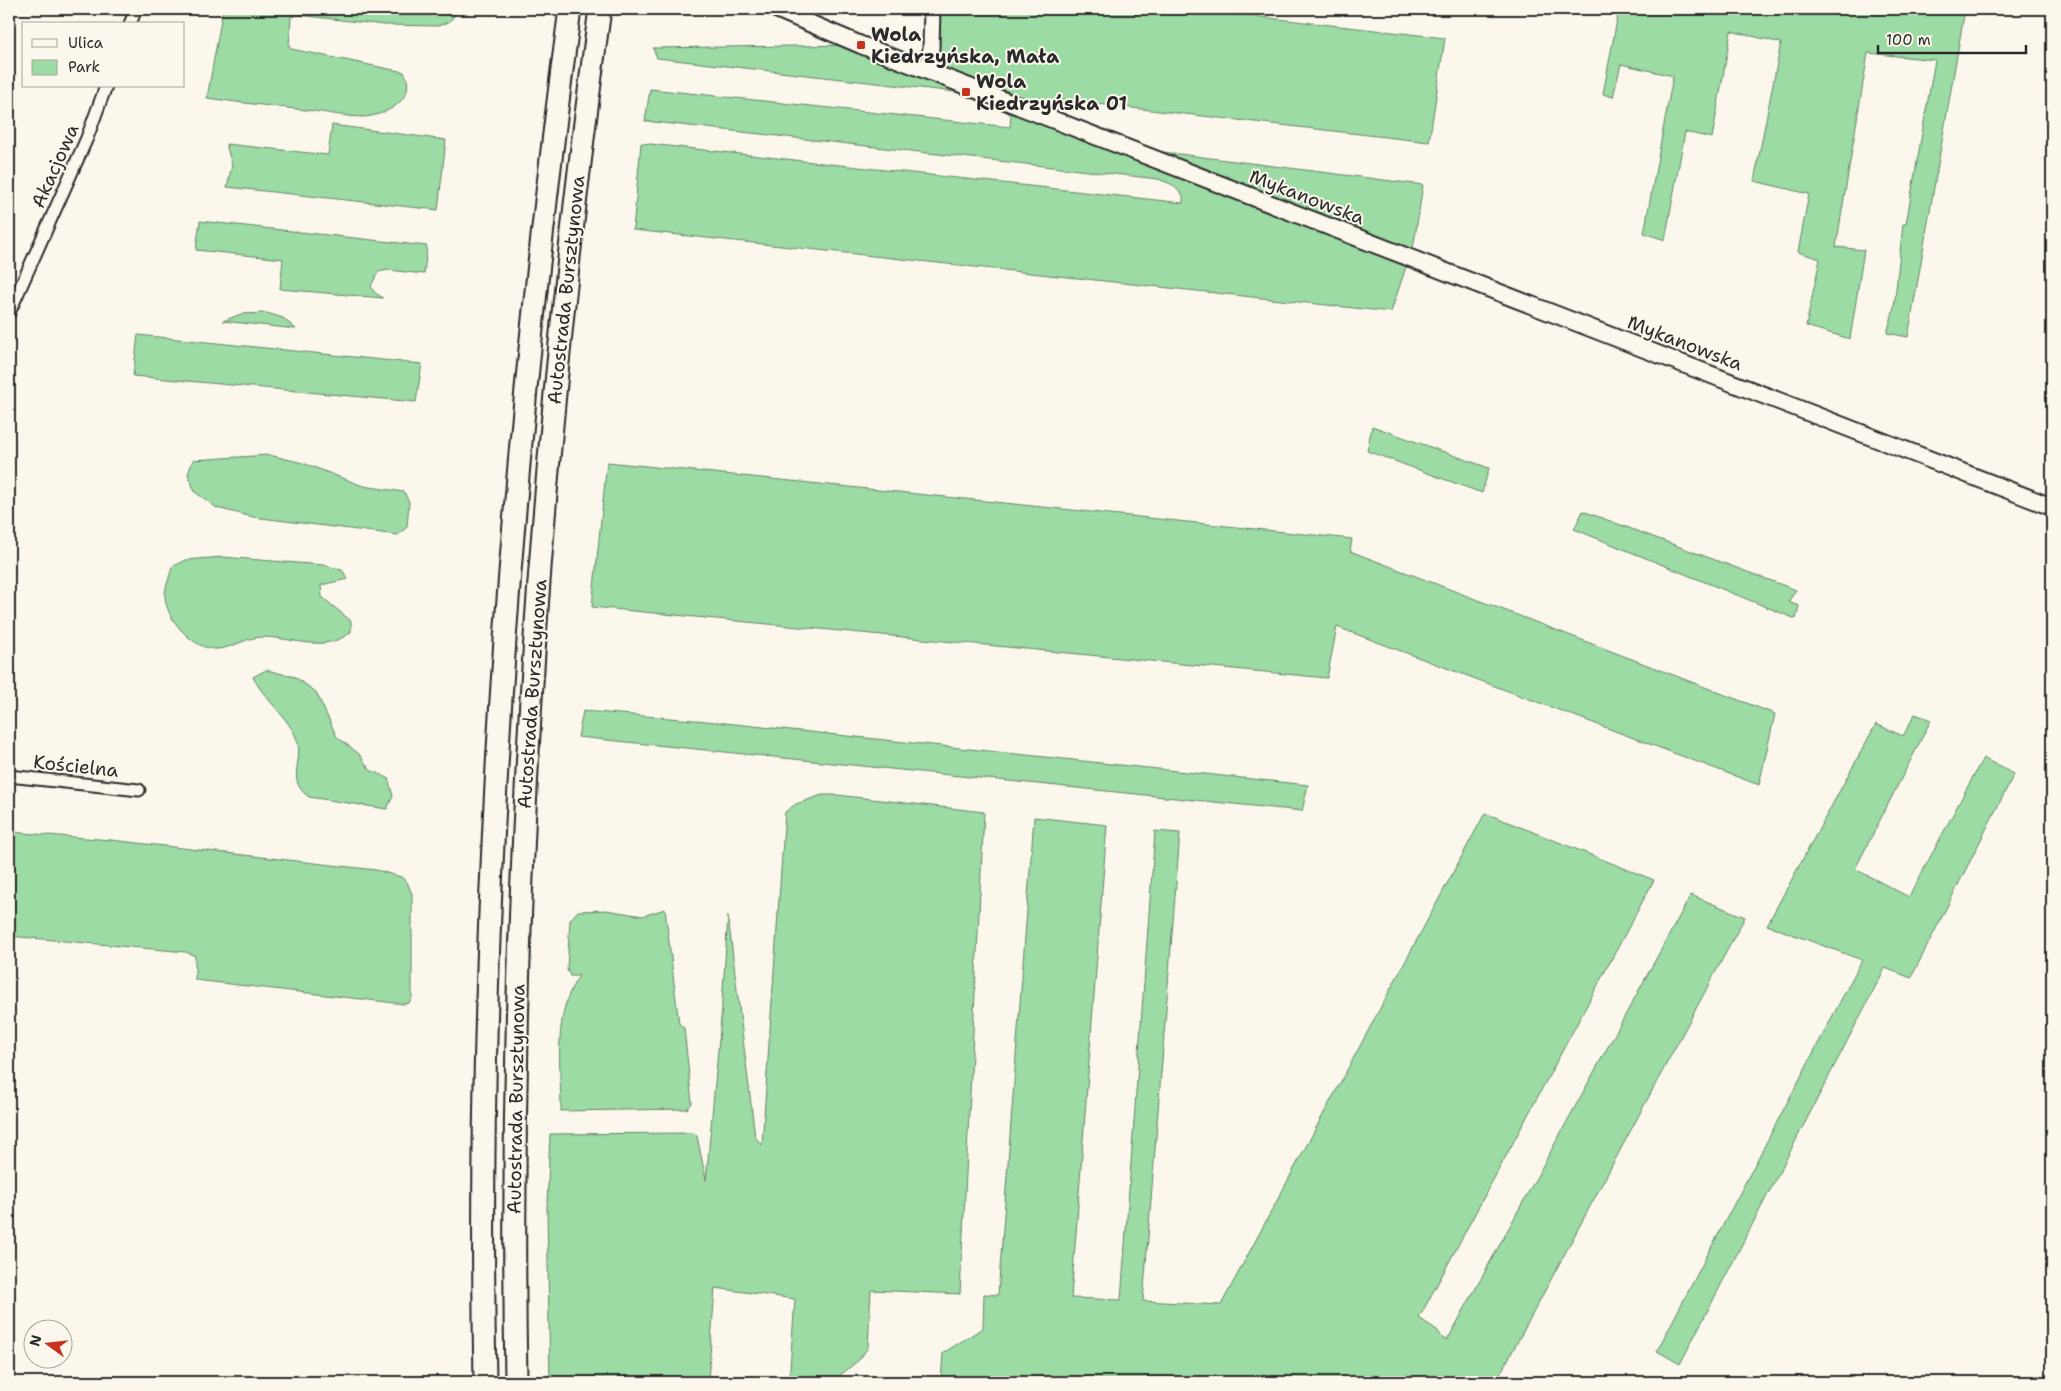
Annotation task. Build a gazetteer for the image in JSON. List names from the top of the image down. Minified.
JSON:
{"streets":{"highway":["Autostrada Bursztynowa"],"main road":["Mykanowska"],"street":["Akacjowa","Kościelna"]},"places":{"transit":["Wola Kiedrzyńska, Mała","Wola Kiedrzyńska 01"]},"legend":["Ulica","Park"],"scale_bar":"100 m","north":"left"}
